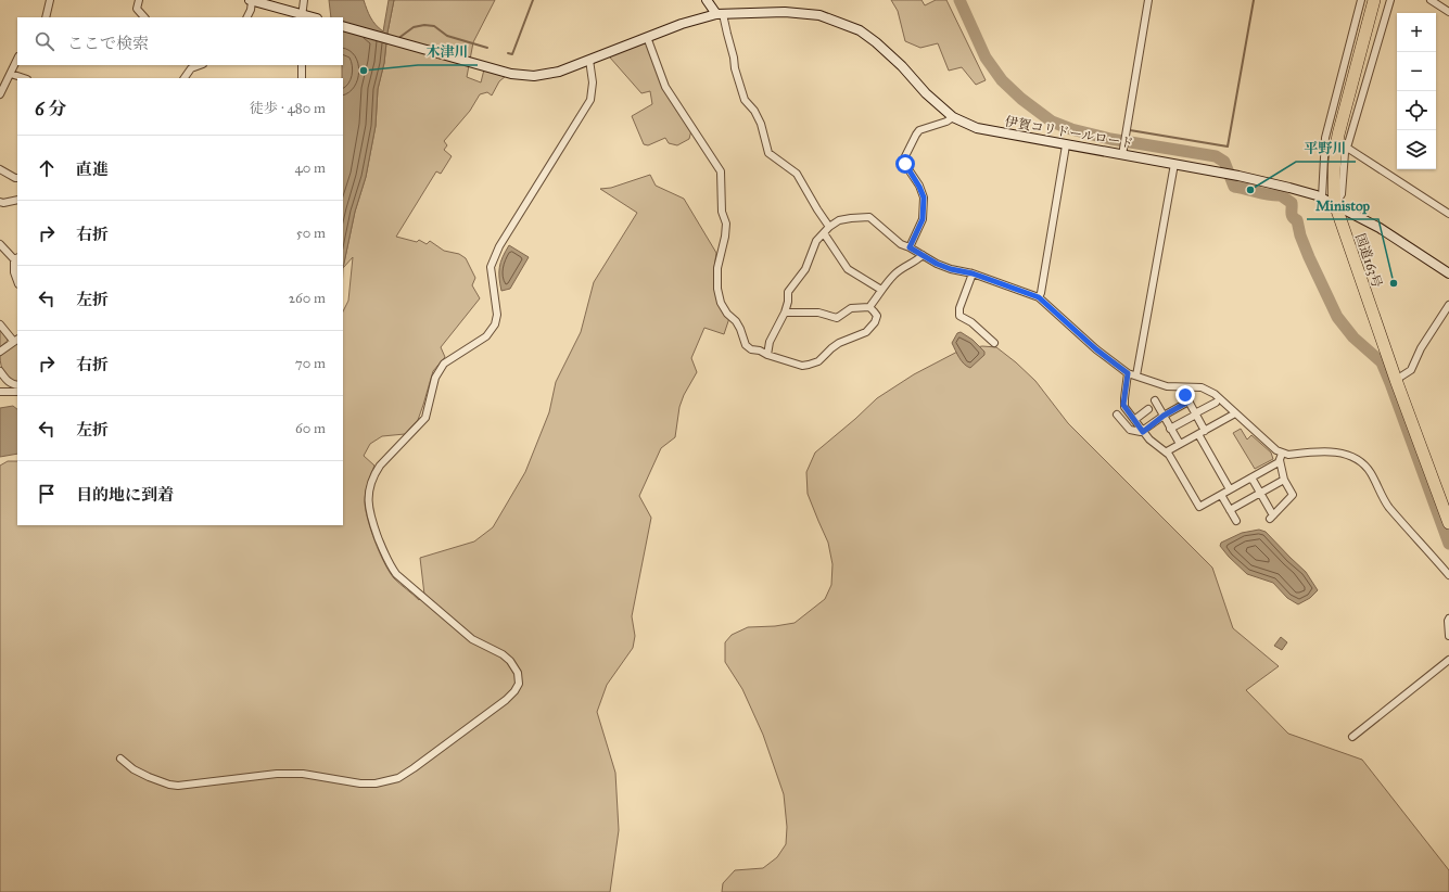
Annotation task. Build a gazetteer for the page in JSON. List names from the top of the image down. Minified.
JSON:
{"streets":{"highway":["国道163号"],"street":["伊賀コリドールロード"]},"crossings":[["伊賀コリドールロード","国道163号"]],"places":["木津川","平野川","Ministop"],"page":{"map_buttons":["+","−"],"search":"ここで検索","heading":["6 分","徒歩 · 480 m"],"list":[["直進","40 m"],["右折","50 m"],["左折","260 m"],["右折","70 m"],["左折","60 m"],"目的地に到着"]}}
